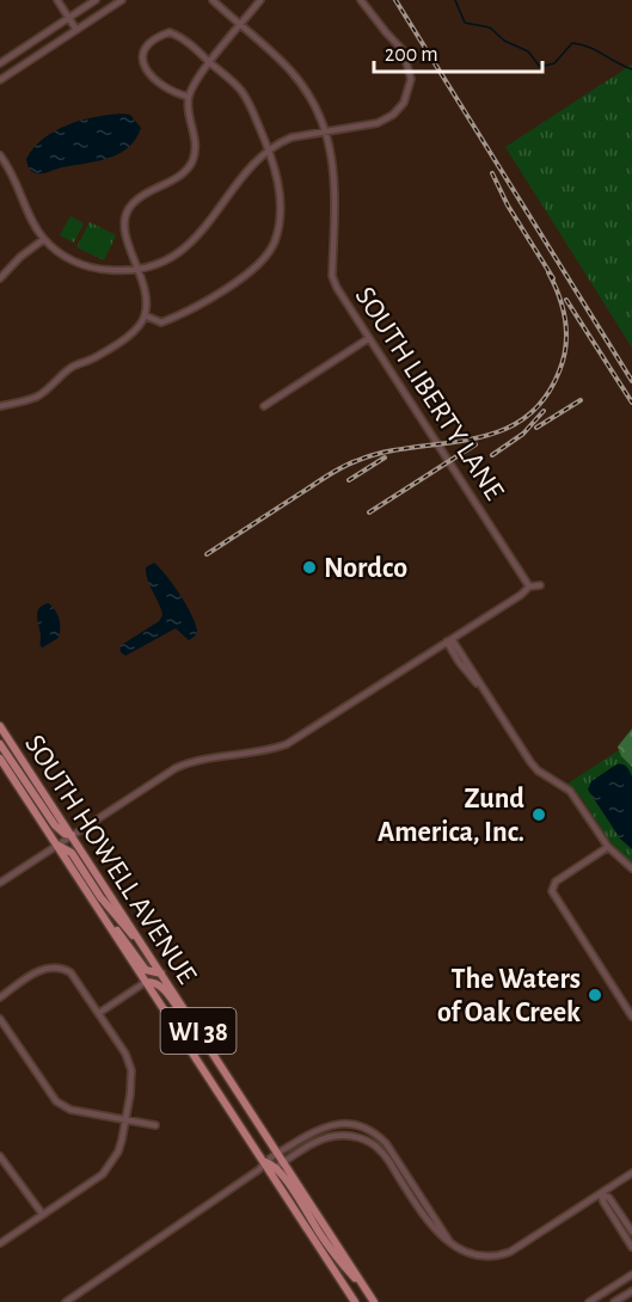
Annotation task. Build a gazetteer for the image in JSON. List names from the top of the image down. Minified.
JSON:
{"streets":{"main road":["SOUTH HOWELL AVENUE","WI 38"],"street":["SOUTH LIBERTY LANE"]},"places":["Nordco","Zund America, Inc.","The Waters of Oak Creek"],"scale_bar":"200 m"}
